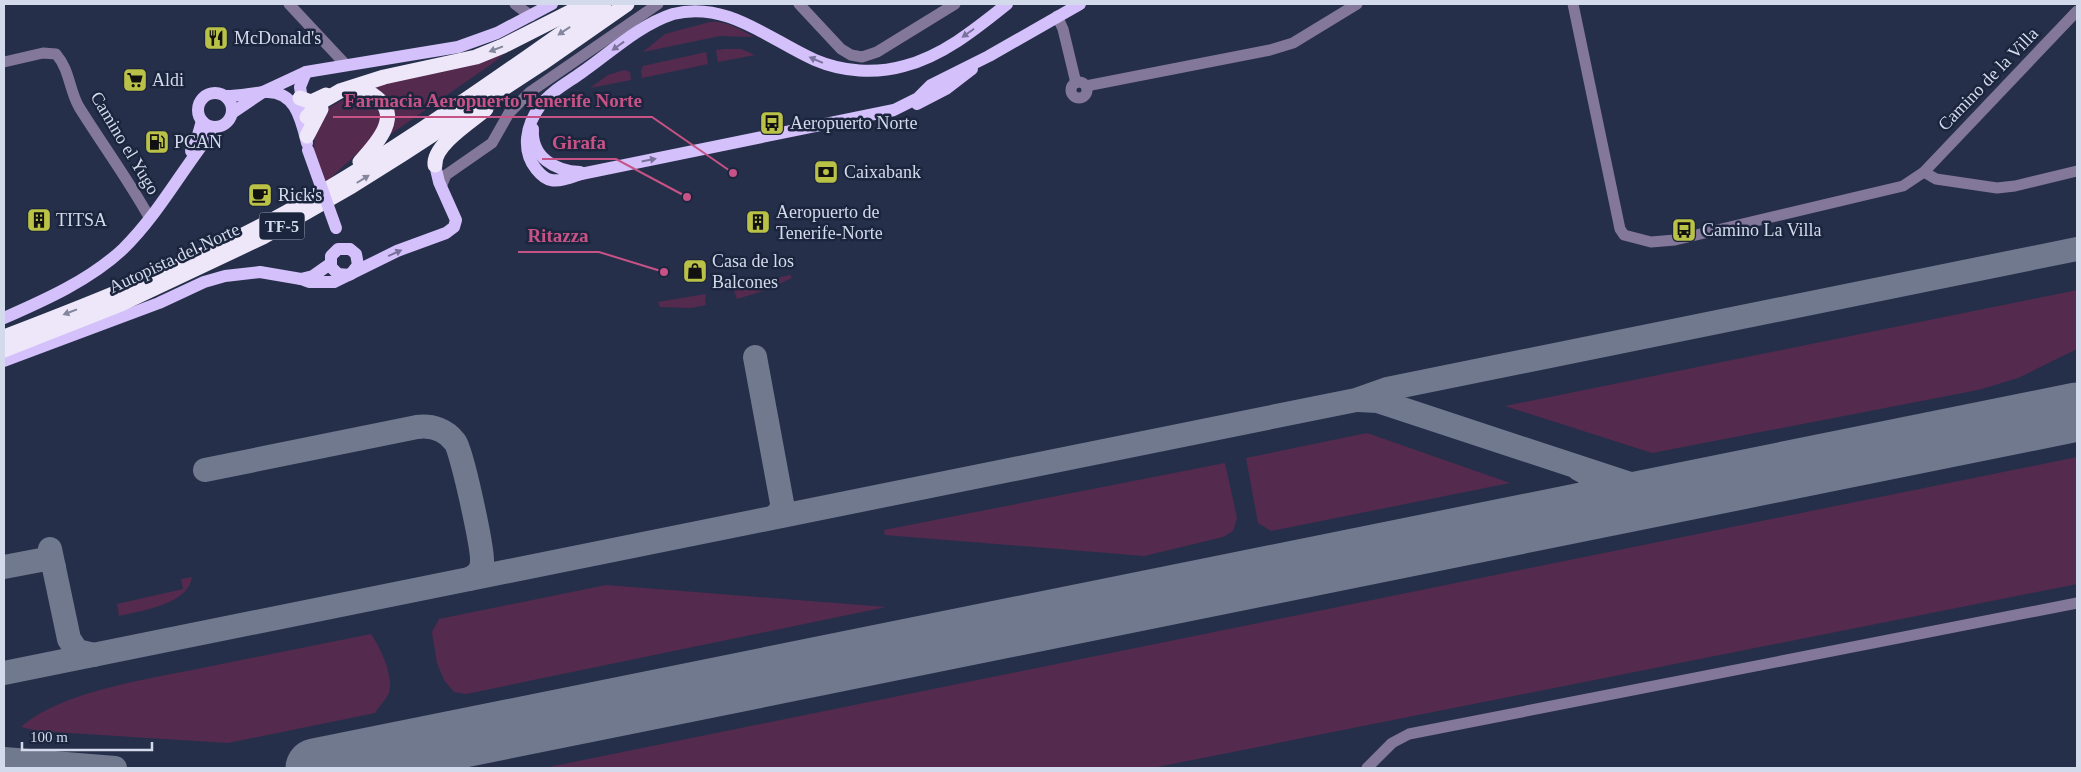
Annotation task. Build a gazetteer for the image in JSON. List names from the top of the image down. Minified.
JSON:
{"streets":{"highway":["TF-5","Autopista del Norte"],"street":["Camino de la Villa","Camino el Yugo"]},"places":{"restaurant":["McDonald's"],"supermarket":["Aldi"],"bus stop":["Aeropuerto Norte","Camino La Villa"],"fuel station":["PCAN"],"bank":["Caixabank"],"other":["Farmacia Aeropuerto Tenerife Norte","Girafa","Ritazza"],"cafe":["Rick's"],"building":["TITSA","Aeropuerto de Tenerife-Norte"],"shop":["Casa de los Balcones"]},"scale_bar":"100 m"}
